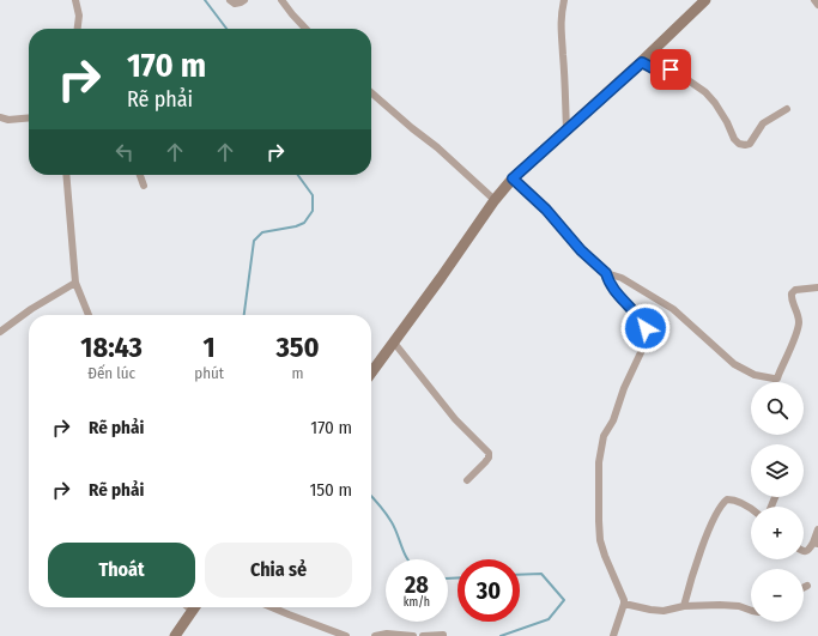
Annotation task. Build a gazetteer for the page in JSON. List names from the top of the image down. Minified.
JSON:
{"page":{"turn":["170 m","Rẽ phải"],"eta":["18:43","Đến lúc","1","phút","350","m"],"map_buttons":["+","−"],"list":[{"name":"Rẽ phải","value":"170 m"},{"name":"Rẽ phải","value":"150 m"}],"buttons":["Thoát","Chia sẻ"],"speed":"28 km/h","limit":"30"}}
